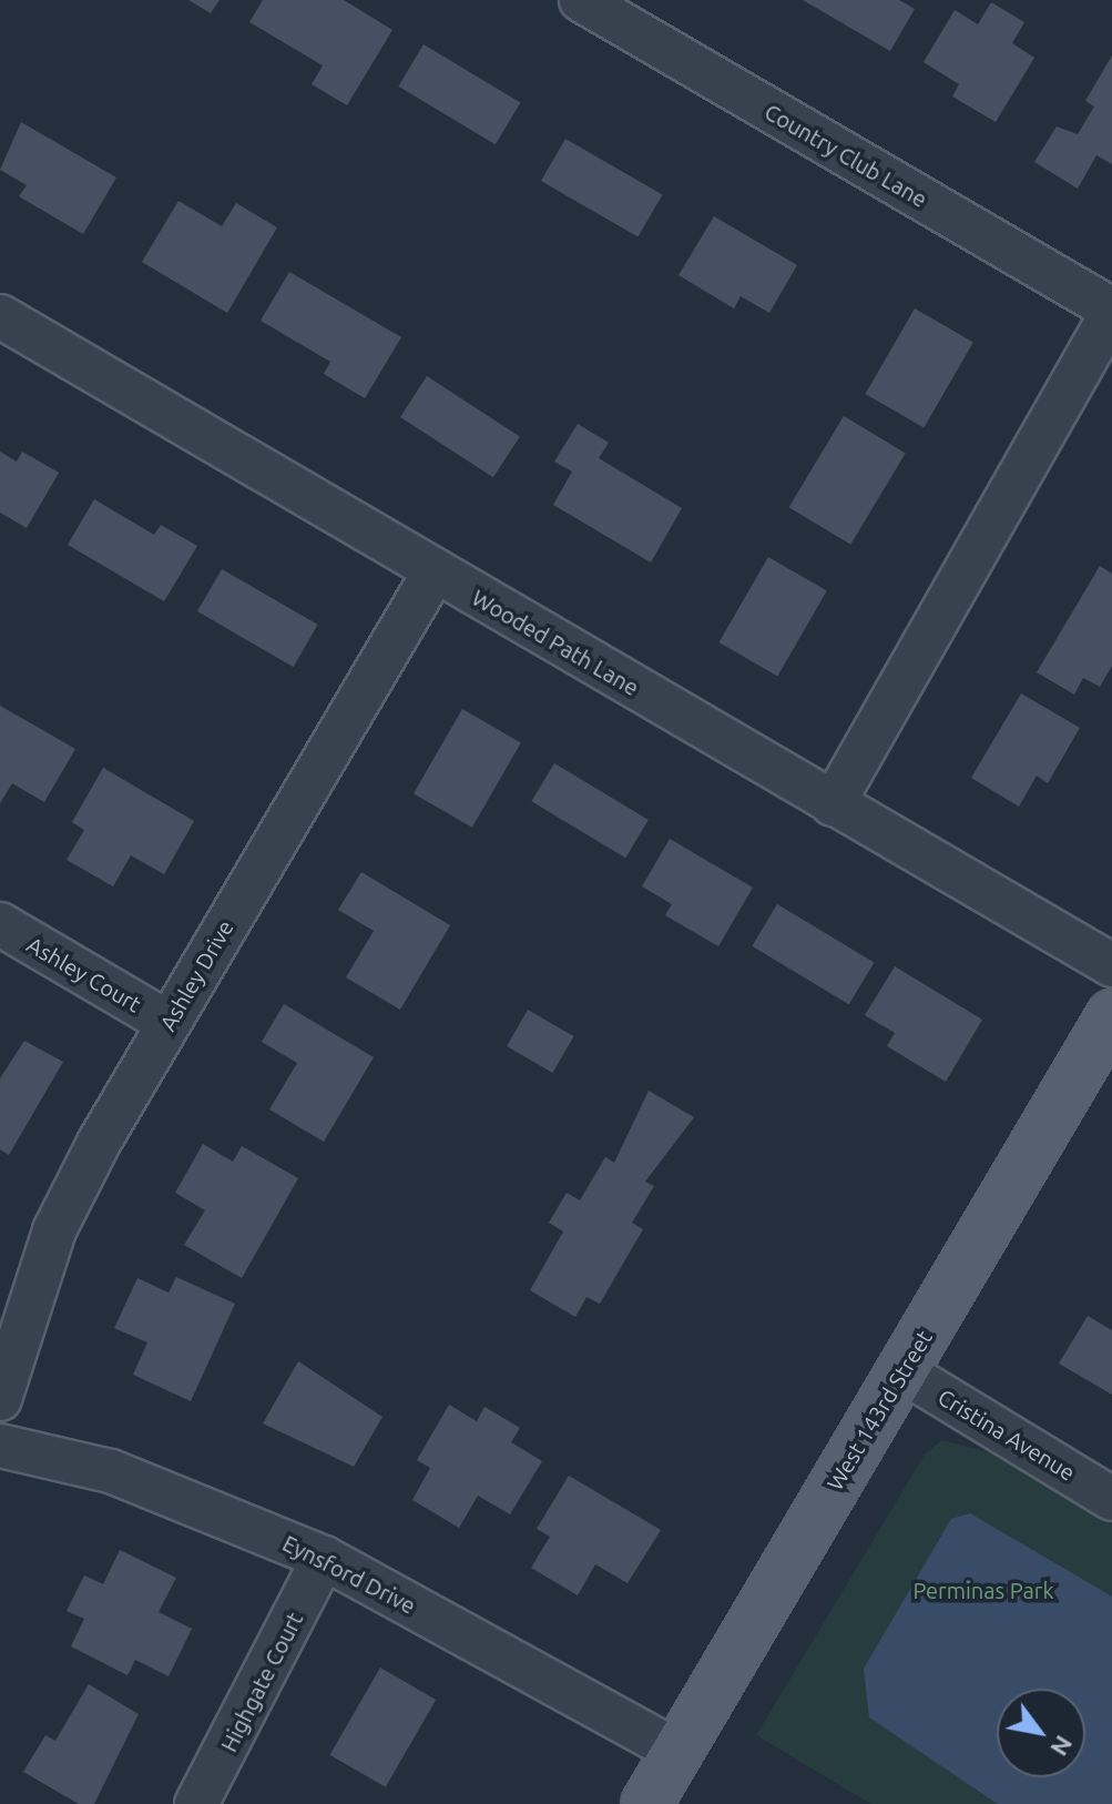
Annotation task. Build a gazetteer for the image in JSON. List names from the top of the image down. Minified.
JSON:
{"streets":{"main road":["West 143rd Street"],"street":["Country Club Lane","Wooded Path Lane","Ashley Court","Ashley Drive","Cristina Avenue","Eynsford Drive","Highgate Court"]},"crossings":[["Country Club Lane","Wooded Path Lane"],["Wooded Path Lane","Ashley Drive"],["Ashley Court","Ashley Drive"],["West 143rd Street","Cristina Avenue"],["West 143rd Street","Eynsford Drive"],["Eynsford Drive","Highgate Court"]],"parks":["Perminas Park"],"north":"bottom right"}
